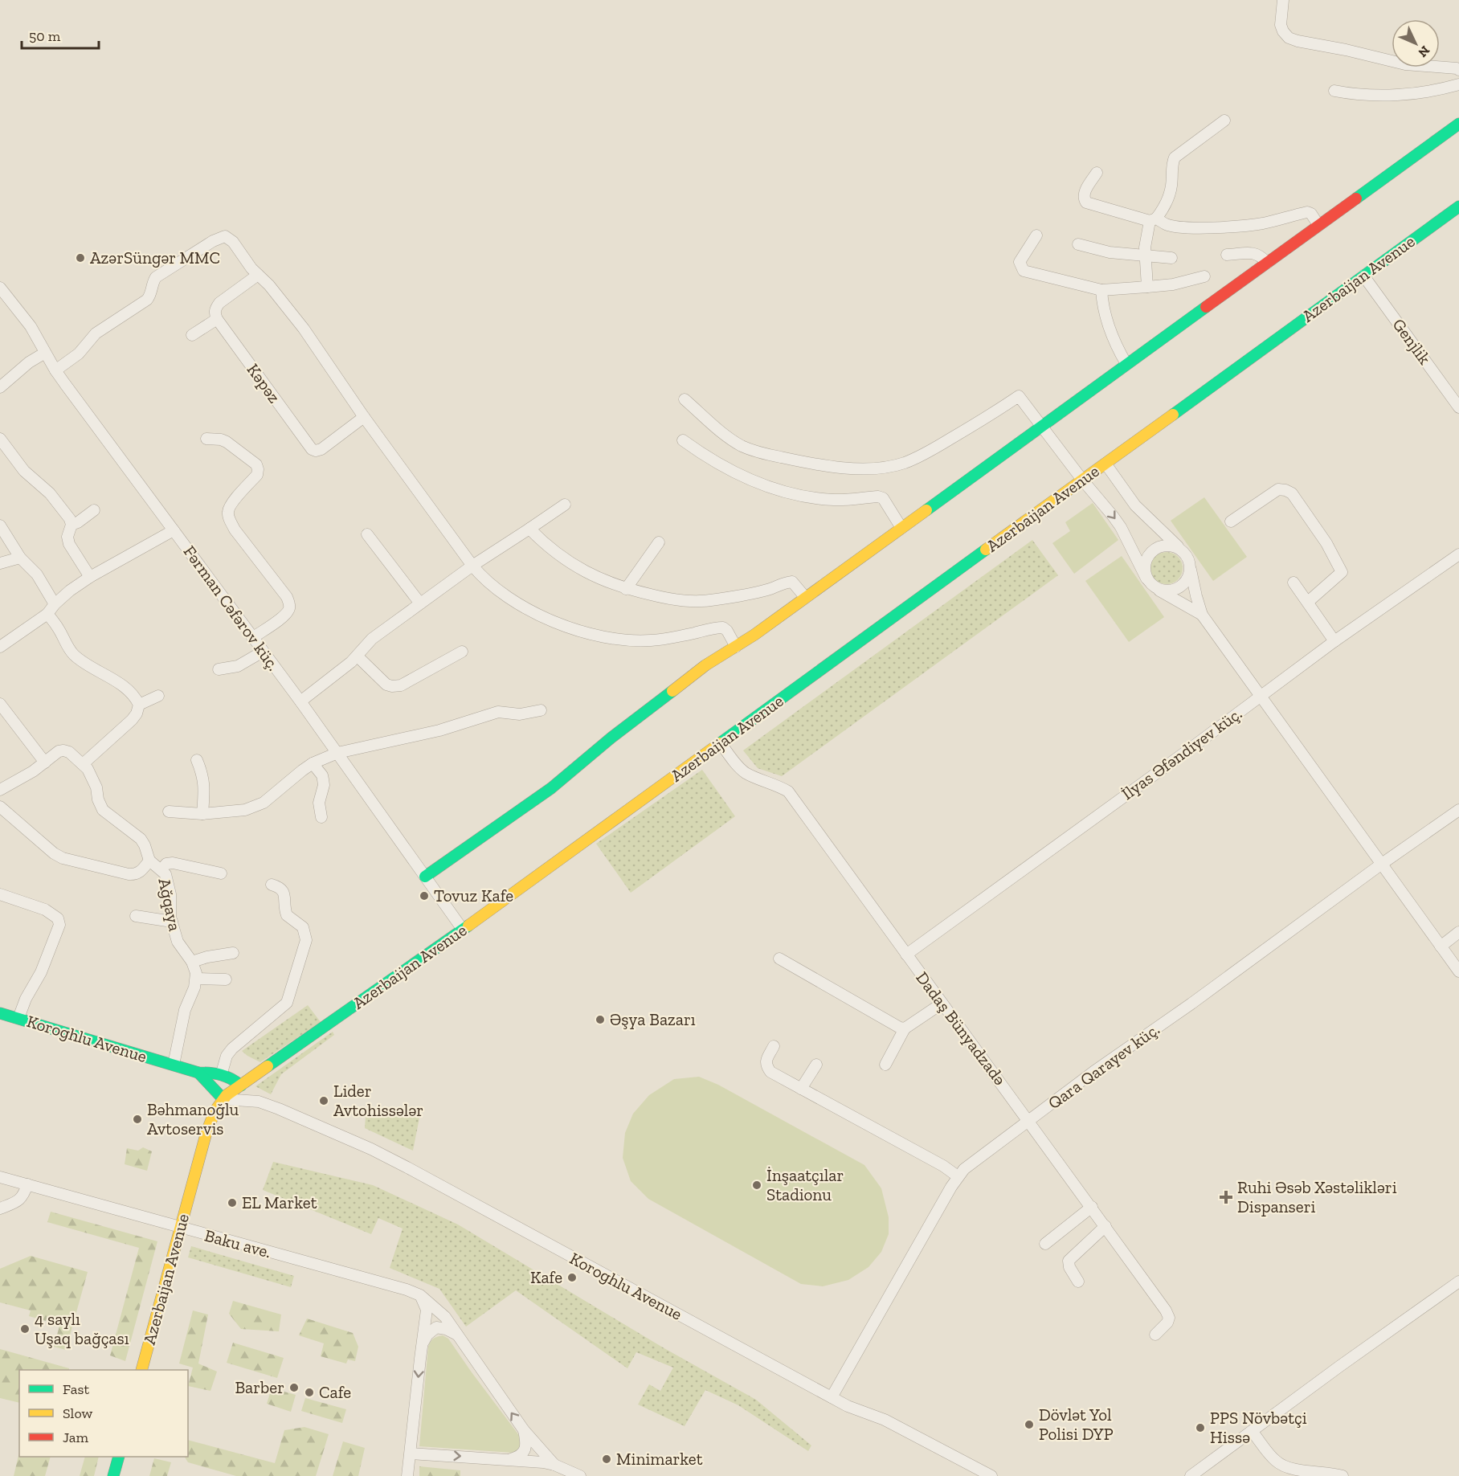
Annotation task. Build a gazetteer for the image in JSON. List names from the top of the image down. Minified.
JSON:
{"streets":{"street":["Azerbaijan Avenue","Genjlik","Kəpəz","Fərman Cəfərov küç.","İlyas Əfəndiyev küç.","Ağqaya","Dadaş Bünyadzadə","Koroghlu Avenue","Qara Qarayev küç.","Baku ave."]},"crossings":[["Azerbaijan Avenue","Genjlik"],["Azerbaijan Avenue","Fərman Cəfərov küç."],["Azerbaijan Avenue","Dadaş Bünyadzadə"],["Azerbaijan Avenue","Baku ave."],["İlyas Əfəndiyev küç.","Dadaş Bünyadzadə"],["Dadaş Bünyadzadə","Qara Qarayev küç."],["Koroghlu Avenue","Qara Qarayev küç."]],"places":{"other":["AzərSüngər MMC","Tovuz Kafe","Əşya Bazarı","Lider Avtohissələr","Bəhmanoğlu Avtoservis","İnşaatçılar Stadionu","EL Market","Kafe","4 saylı Uşaq bağçası","Barber","Cafe","Dövlət Yol Polisi DYP","PPS Növbətçi Hissə","Minimarket"],"health":["Ruhi Əsəb Xəstəlikləri Dispanseri"]},"legend":["Fast","Slow","Jam"],"scale_bar":"50 m","north":"bottom right"}
